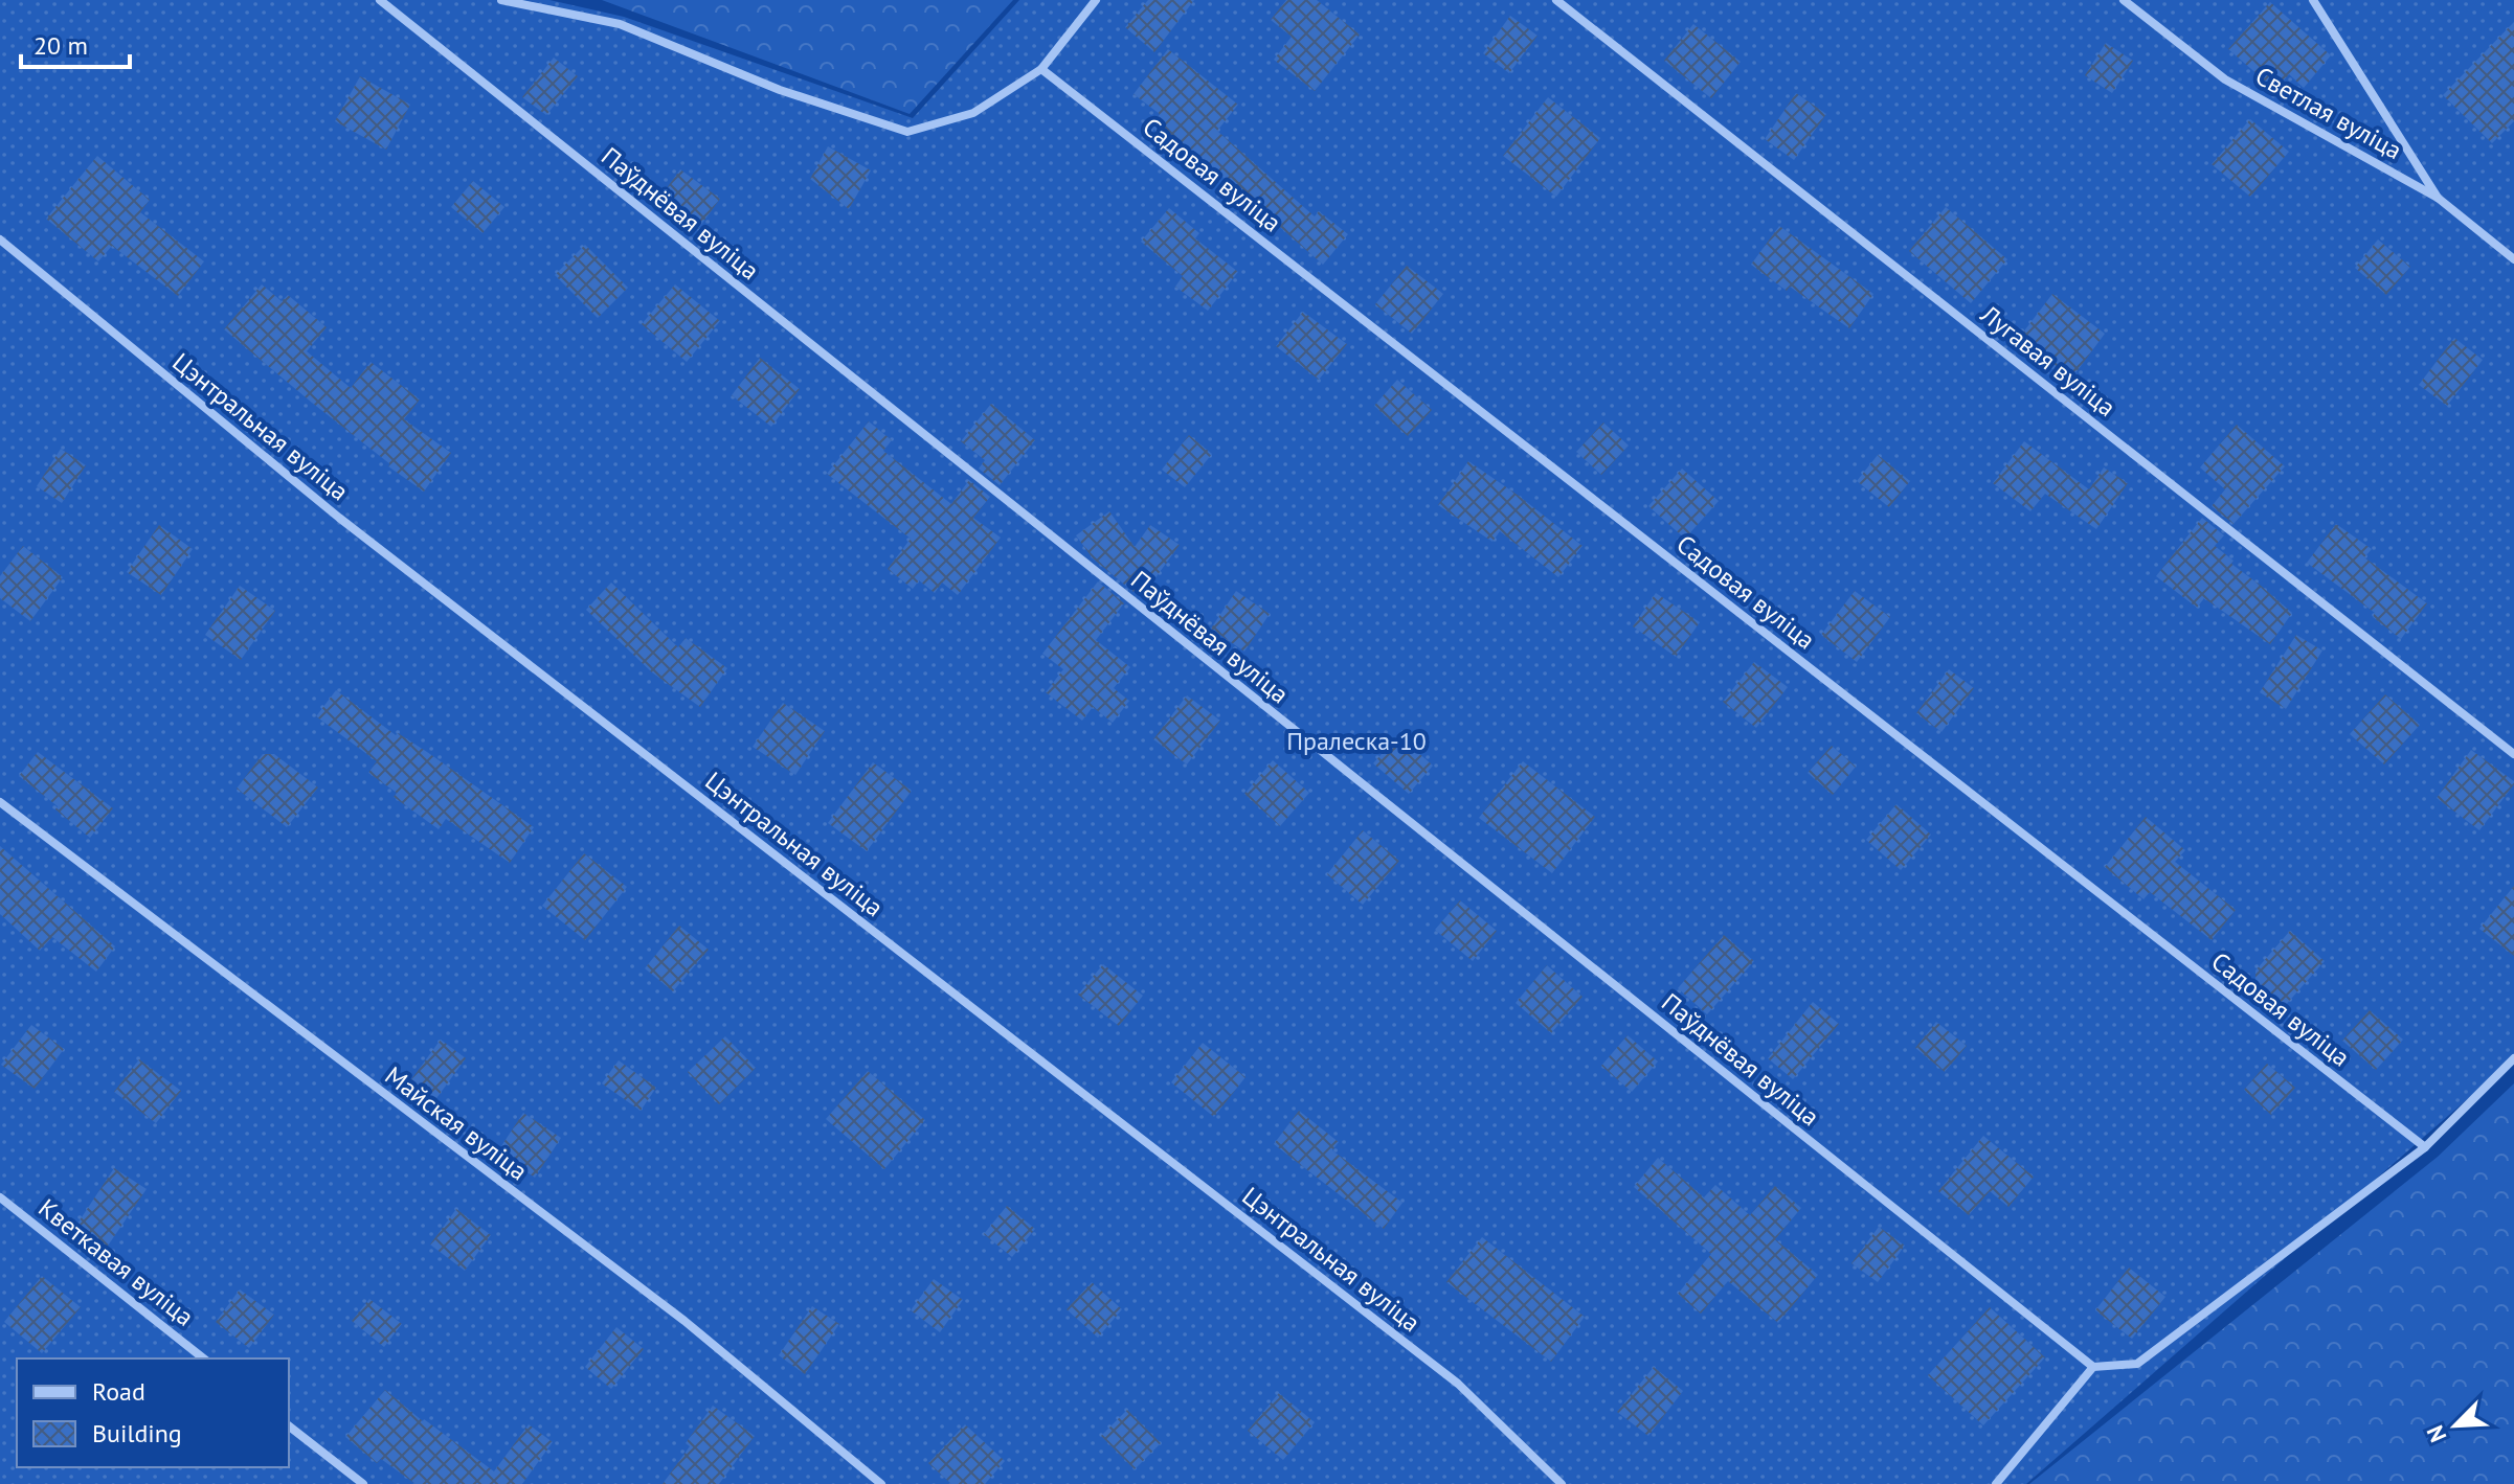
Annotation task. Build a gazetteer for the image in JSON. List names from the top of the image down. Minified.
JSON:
{"streets":{"street":["Светлая вуліца","Садовая вуліца","Паўднёвая вуліца","Лугавая вуліца","Цэнтральная вуліца","Майская вуліца","Кветкавая вуліца"]},"parks":["Пралеска-10"],"legend":["Road","Building"],"scale_bar":"20 m","north":"bottom left"}
